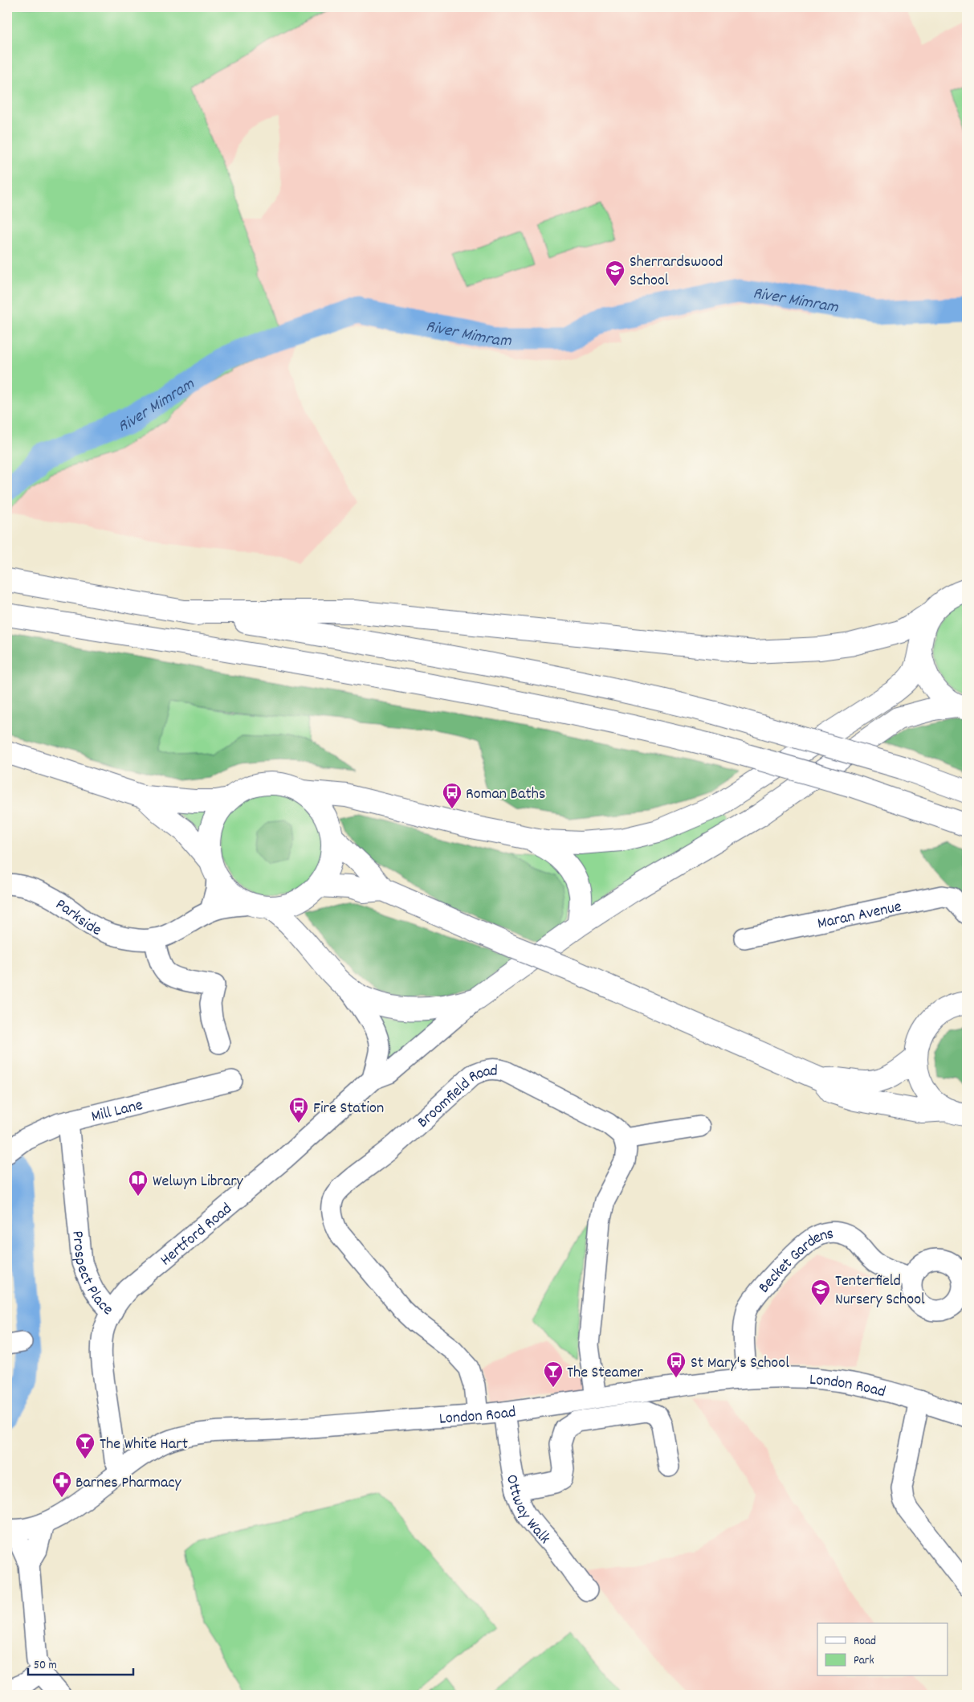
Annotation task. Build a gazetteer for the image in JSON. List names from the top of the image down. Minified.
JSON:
{"streets":{"street":["Maran Avenue","Parkside","Broomfield Road","Mill Lane","Hertford Road","Becket Gardens","Prospect Place","London Road","Ottway Walk"]},"crossings":[["Broomfield Road","London Road"],["Mill Lane","Prospect Place"],["Hertford Road","Prospect Place"],["Becket Gardens","London Road"],["Prospect Place","London Road"],["London Road","Ottway Walk"]],"water":["River Mimram"],"places":{"school or university":["Sherrardswood School","Tenterfield Nursery School"],"bus stop":["Roman Baths","Fire Station","St Mary's School"],"library":["Welwyn Library"],"bar":["The Steamer","The White Hart"],"pharmacy":["Barnes Pharmacy"]},"legend":["Road","Park"],"scale_bar":"50 m"}
